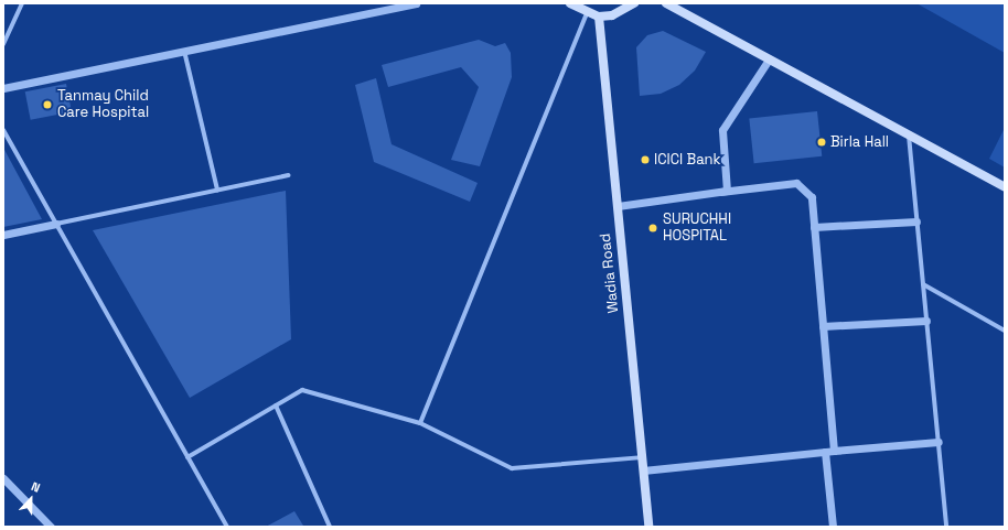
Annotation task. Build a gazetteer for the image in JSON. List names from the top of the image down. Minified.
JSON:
{"streets":{"main road":["Wadia Road"]},"places":["Tanmay Child Care Hospital","Birla Hall","ICICI Bank","SURUCHHI HOSPITAL"],"north":"top"}
